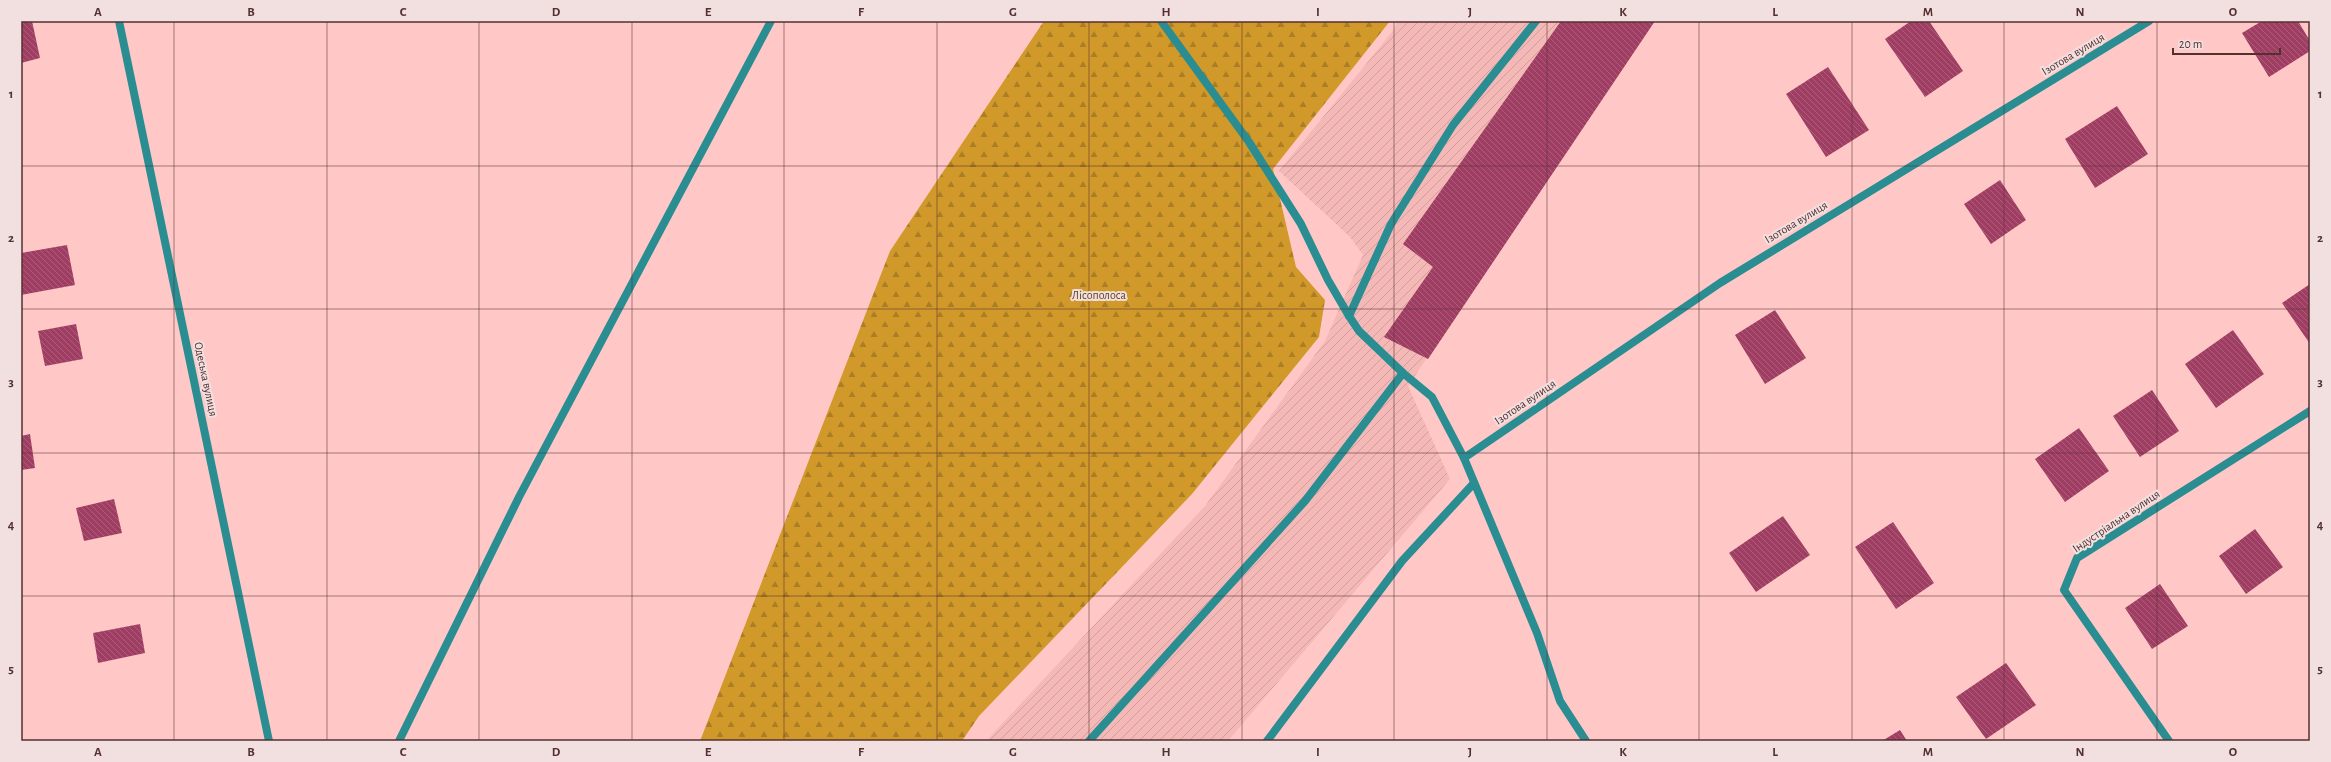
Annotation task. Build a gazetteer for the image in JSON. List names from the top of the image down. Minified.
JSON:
{"streets":{"street":["Ізотова вулиця","Одеська вулиця","Індустріальна вулиця"]},"parks":["Лісополоса"],"scale_bar":"20 m","grid":{"columns":["A","B","C","D","E","F","G","H","I","J","K","L","M","N","O"],"rows":["1","2","3","4","5"]}}
